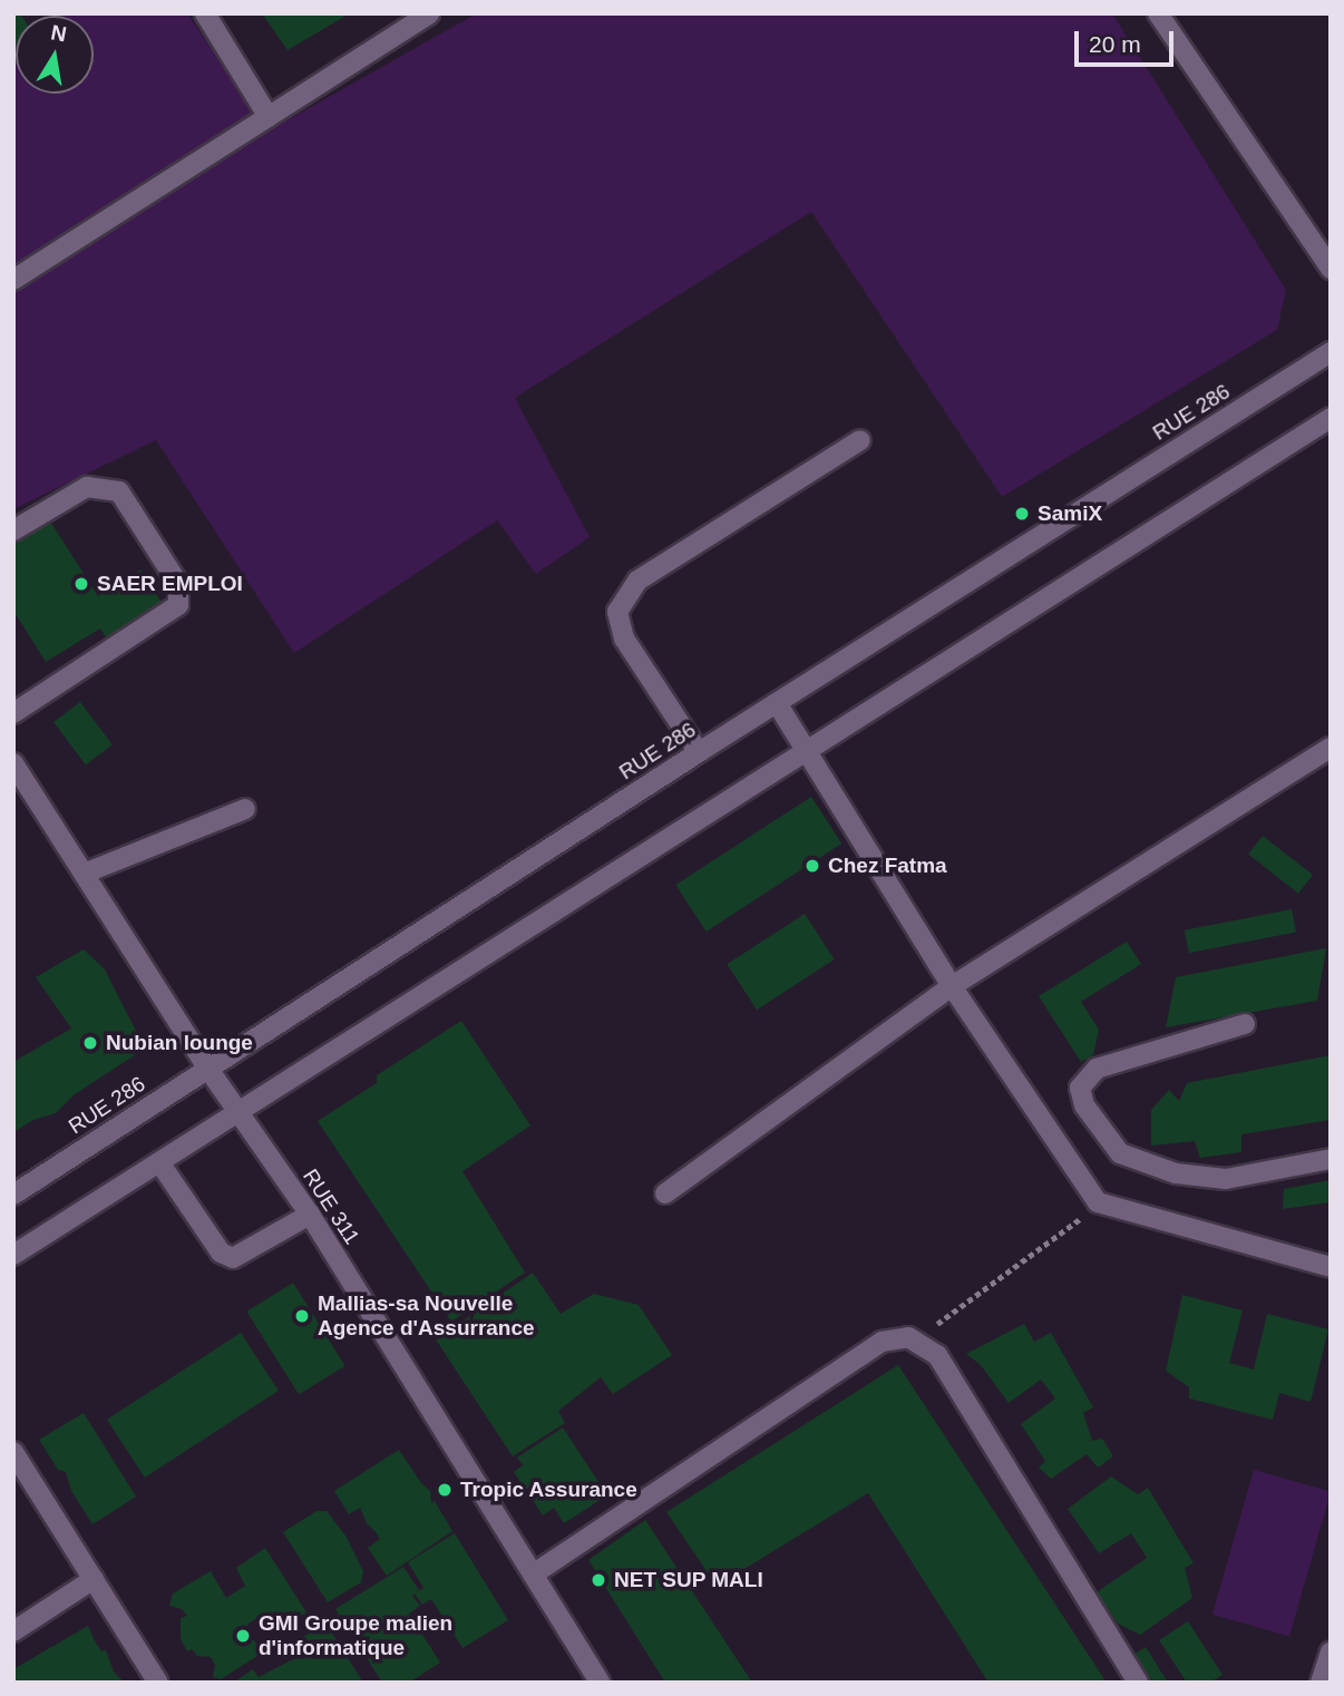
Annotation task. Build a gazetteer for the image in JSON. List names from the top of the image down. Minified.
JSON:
{"streets":{"street":["RUE 286","RUE 311"]},"crossings":[["RUE 286","RUE 311"]],"places":["SamiX","SAER EMPLOI","Chez Fatma","Nubian lounge","Mallias-sa Nouvelle Agence d'Assurrance","Tropic Assurance","NET SUP MALI","GMI Groupe malien d'informatique"],"scale_bar":"20 m","north":"top"}
